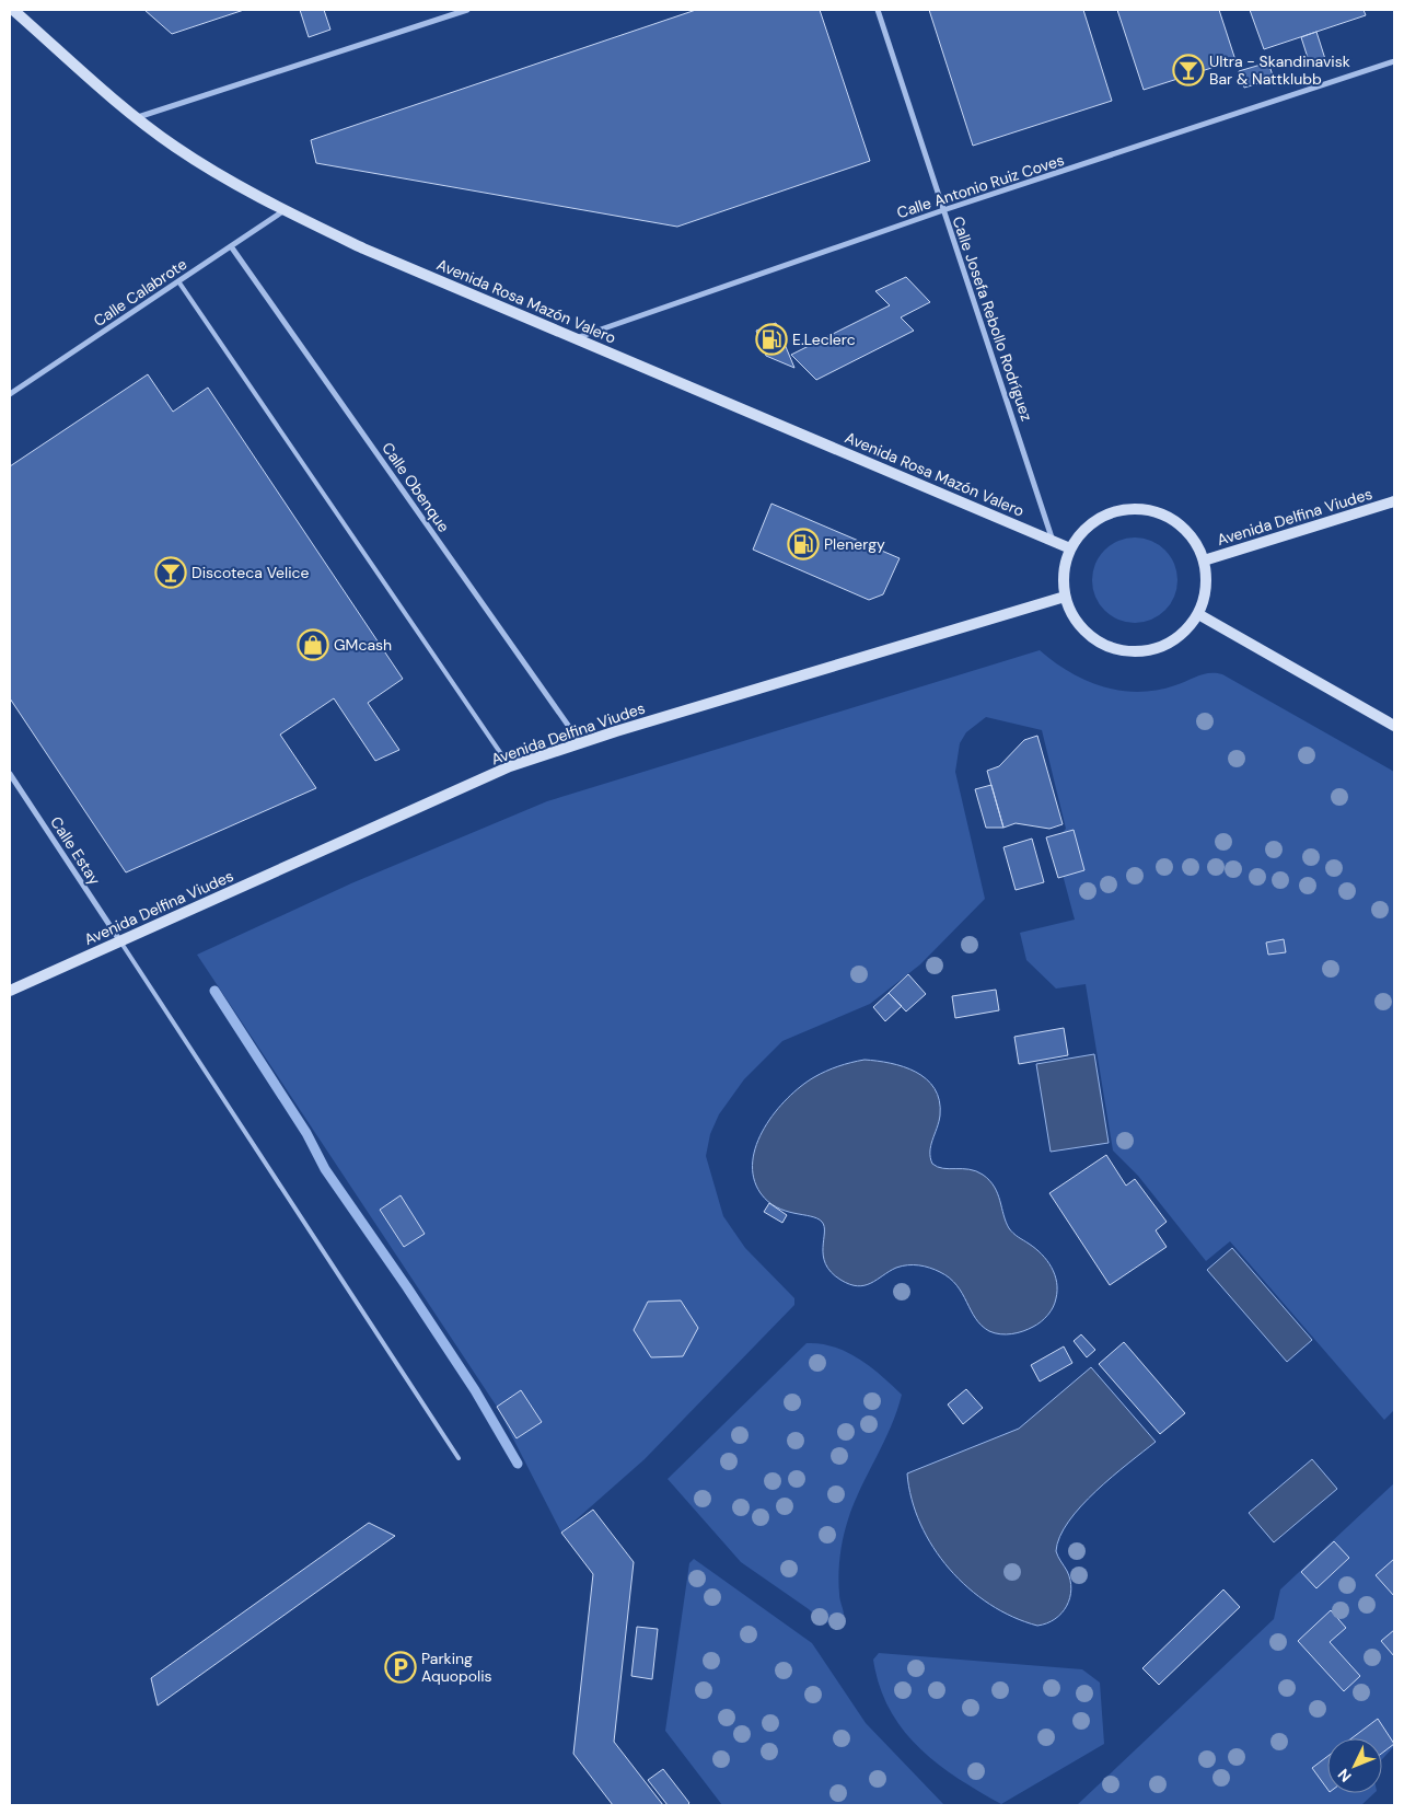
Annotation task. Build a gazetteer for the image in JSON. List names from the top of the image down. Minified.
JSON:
{"streets":{"main road":["Avenida Rosa Mazón Valero","Avenida Delfina Viudes"],"street":["Calle Antonio Ruiz Coves","Calle Calabrote","Calle Josefa Rebollo Rodríguez","Calle Obenque","Calle Estay"]},"crossings":[["Calle Antonio Ruiz Coves","Avenida Rosa Mazón Valero"],["Calle Antonio Ruiz Coves","Calle Josefa Rebollo Rodríguez"],["Calle Calabrote","Avenida Rosa Mazón Valero"],["Calle Calabrote","Calle Obenque"],["Avenida Rosa Mazón Valero","Calle Josefa Rebollo Rodríguez"],["Avenida Rosa Mazón Valero","Avenida Delfina Viudes"],["Calle Obenque","Avenida Delfina Viudes"],["Avenida Delfina Viudes","Calle Estay"]],"places":{"bar":["Ultra - Skandinavisk Bar & Nattklubb","Discoteca Velice"],"fuel station":["E.Leclerc","Plenergy"],"shop":["GMcash"],"parking":["Parking Aquopolis"]},"north":"bottom left"}
